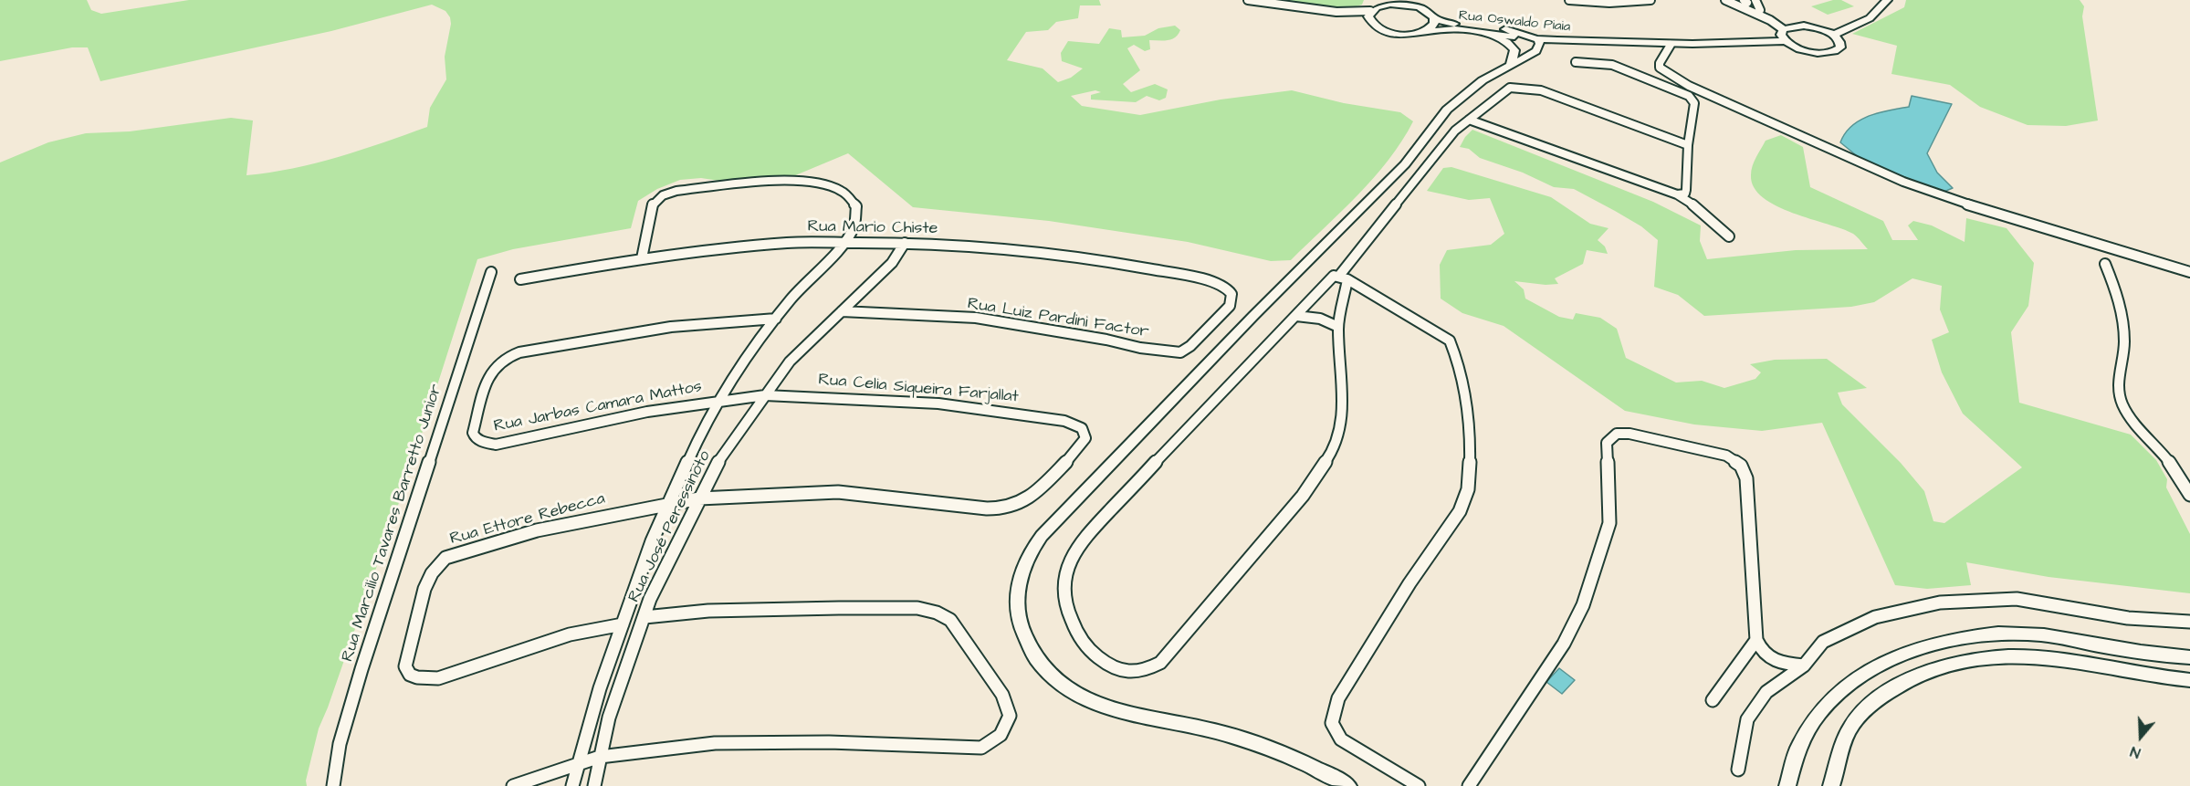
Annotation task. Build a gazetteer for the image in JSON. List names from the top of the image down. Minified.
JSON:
{"streets":{"street":["Rua Oswaldo Piaia","Rua Mario Chiste","Rua Luiz Pardini Factor","Rua Celia Siqueira Farjallat","Rua Jarbas Camara Mattos","Rua Ettore Rebecca","Rua Marcilio Tavares Barretto Junior","Rua José Peressinoto"]},"crossings":[["Rua Mario Chiste","Rua Luiz Pardini Factor"],["Rua Mario Chiste","Rua José Peressinoto"],["Rua Luiz Pardini Factor","Rua José Peressinoto"],["Rua Celia Siqueira Farjallat","Rua Jarbas Camara Mattos"],["Rua Celia Siqueira Farjallat","Rua Ettore Rebecca"],["Rua Celia Siqueira Farjallat","Rua José Peressinoto"],["Rua Jarbas Camara Mattos","Rua José Peressinoto"],["Rua Ettore Rebecca","Rua José Peressinoto"]],"north":"bottom"}
